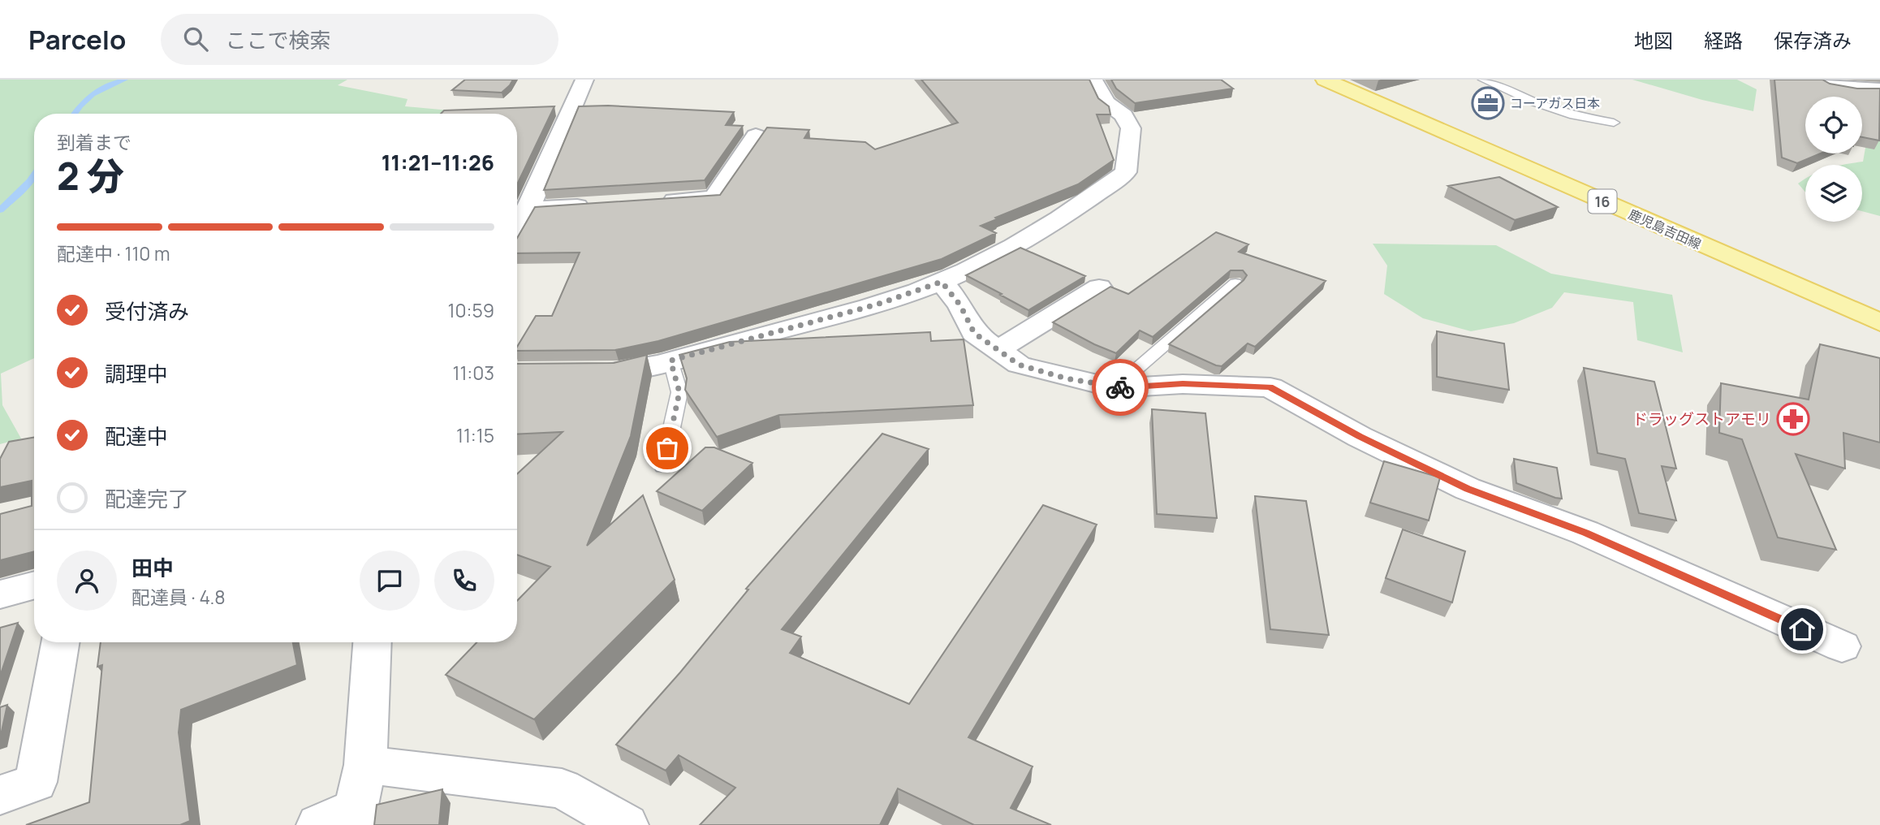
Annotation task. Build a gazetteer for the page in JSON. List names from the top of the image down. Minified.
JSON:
{"streets":{"main road":["16","鹿児島吉田線"]},"places":{"office":["コーアガス日本"],"pharmacy":["ドラッグストアモリ"]},"page":{"header":"Parcelo","search":"ここで検索","nav":["地図","経路","保存済み"],"heading":["2 分","到着まで","11:21–11:26"],"panel":["田中","配達員 · 4.8"],"bar":"配達中 · 110 m","list":[["受付済み","10:59"],["調理中","11:03"],["配達中","11:15"],"配達完了"]}}
